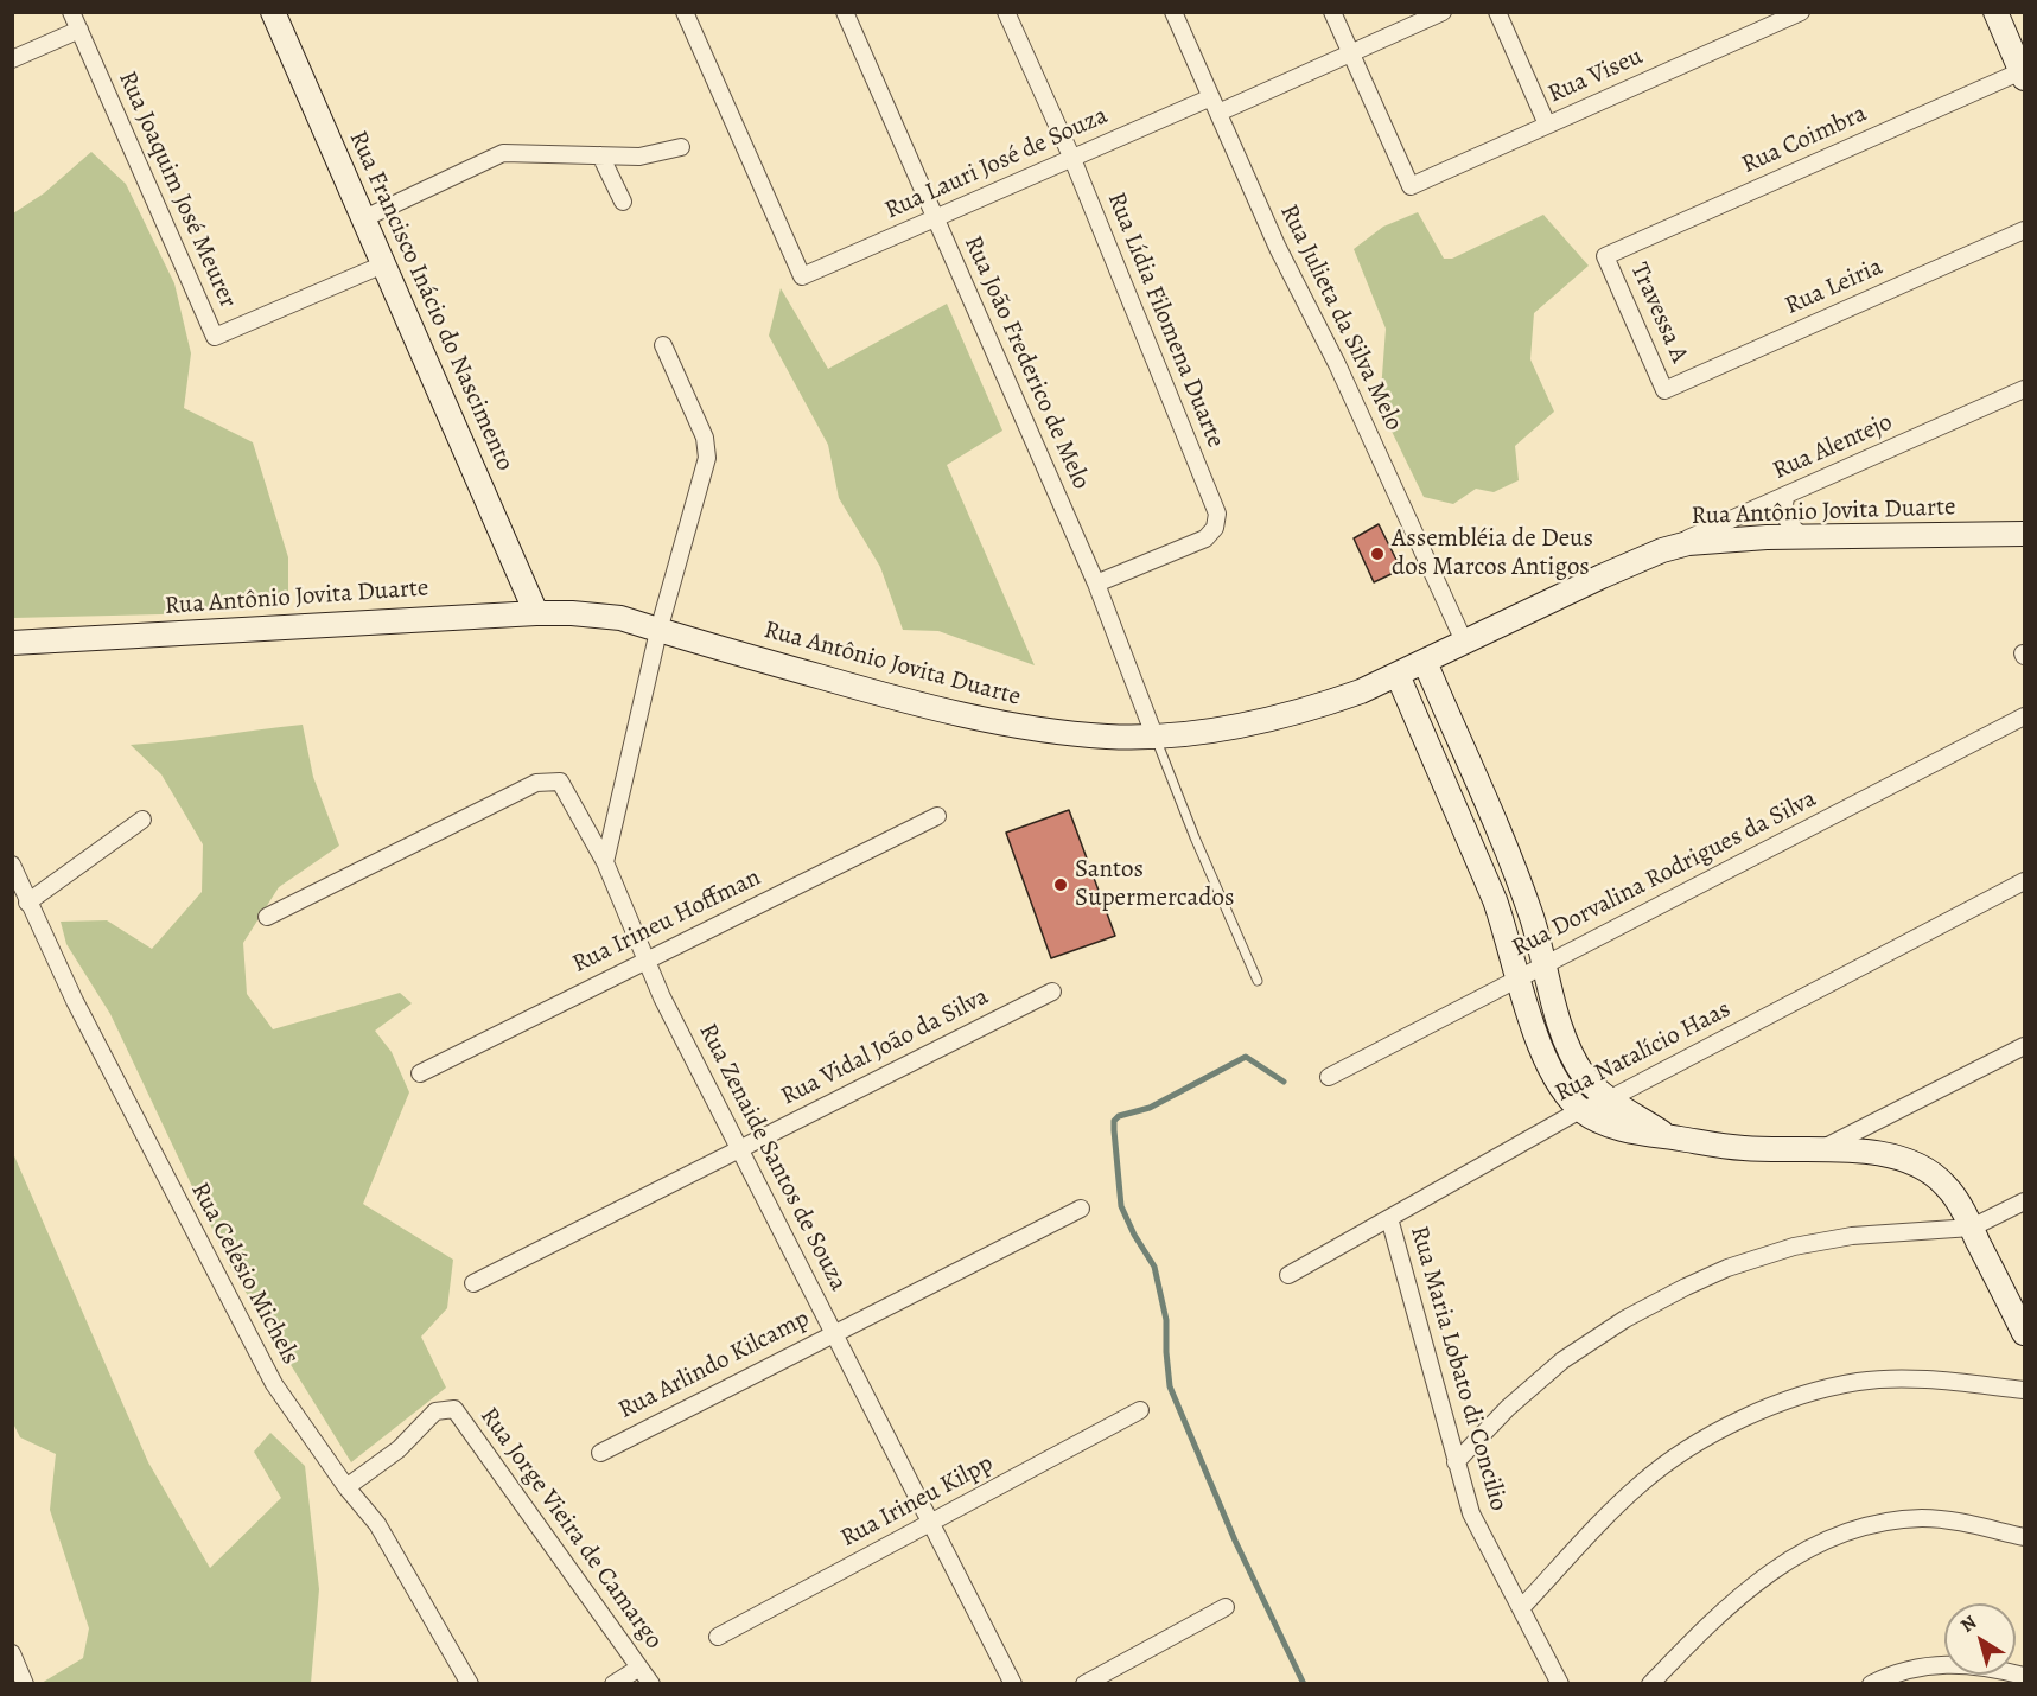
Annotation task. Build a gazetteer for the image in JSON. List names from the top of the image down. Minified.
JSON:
{"streets":{"main road":["Rua Francisco Inácio do Nascimento","Rua Antônio Jovita Duarte"],"street":["Rua Viseu","Rua Coimbra","Rua Lauri José de Souza","Rua Joaquim José Meurer","Rua Leiria","Travessa A","Rua Julieta da Silva Melo","Rua Lídia Filomena Duarte","Rua João Frederico de Melo","Rua Alentejo","Rua Dorvalina Rodrigues da Silva","Rua Irineu Hoffman","Rua Vidal João da Silva","Rua Natalício Haas","Rua Zenaide Santos de Souza","Rua Celésio Michels","Rua Arlindo Kilcamp","Rua Maria Lobato di Concilio","Rua Irineu Kilpp","Rua Jorge Vieira de Camargo"]},"crossings":[["Rua Viseu","Rua Lauri José de Souza"],["Rua Coimbra","Travessa A"],["Rua Lauri José de Souza","Rua Julieta da Silva Melo"],["Rua Lauri José de Souza","Rua Lídia Filomena Duarte"],["Rua Lauri José de Souza","Rua João Frederico de Melo"],["Rua Joaquim José Meurer","Rua Francisco Inácio do Nascimento"],["Rua Leiria","Travessa A"],["Rua Francisco Inácio do Nascimento","Rua Antônio Jovita Duarte"],["Rua Julieta da Silva Melo","Rua Antônio Jovita Duarte"],["Rua Lídia Filomena Duarte","Rua João Frederico de Melo"],["Rua João Frederico de Melo","Rua Antônio Jovita Duarte"],["Rua Alentejo","Rua Antônio Jovita Duarte"],["Rua Irineu Hoffman","Rua Zenaide Santos de Souza"],["Rua Vidal João da Silva","Rua Zenaide Santos de Souza"],["Rua Natalício Haas","Rua Maria Lobato di Concilio"],["Rua Zenaide Santos de Souza","Rua Arlindo Kilcamp"],["Rua Zenaide Santos de Souza","Rua Irineu Kilpp"],["Rua Celésio Michels","Rua Jorge Vieira de Camargo"]],"places":["Assembléia de Deus dos Marcos Antigos","Santos Supermercados"],"north":"top left"}
